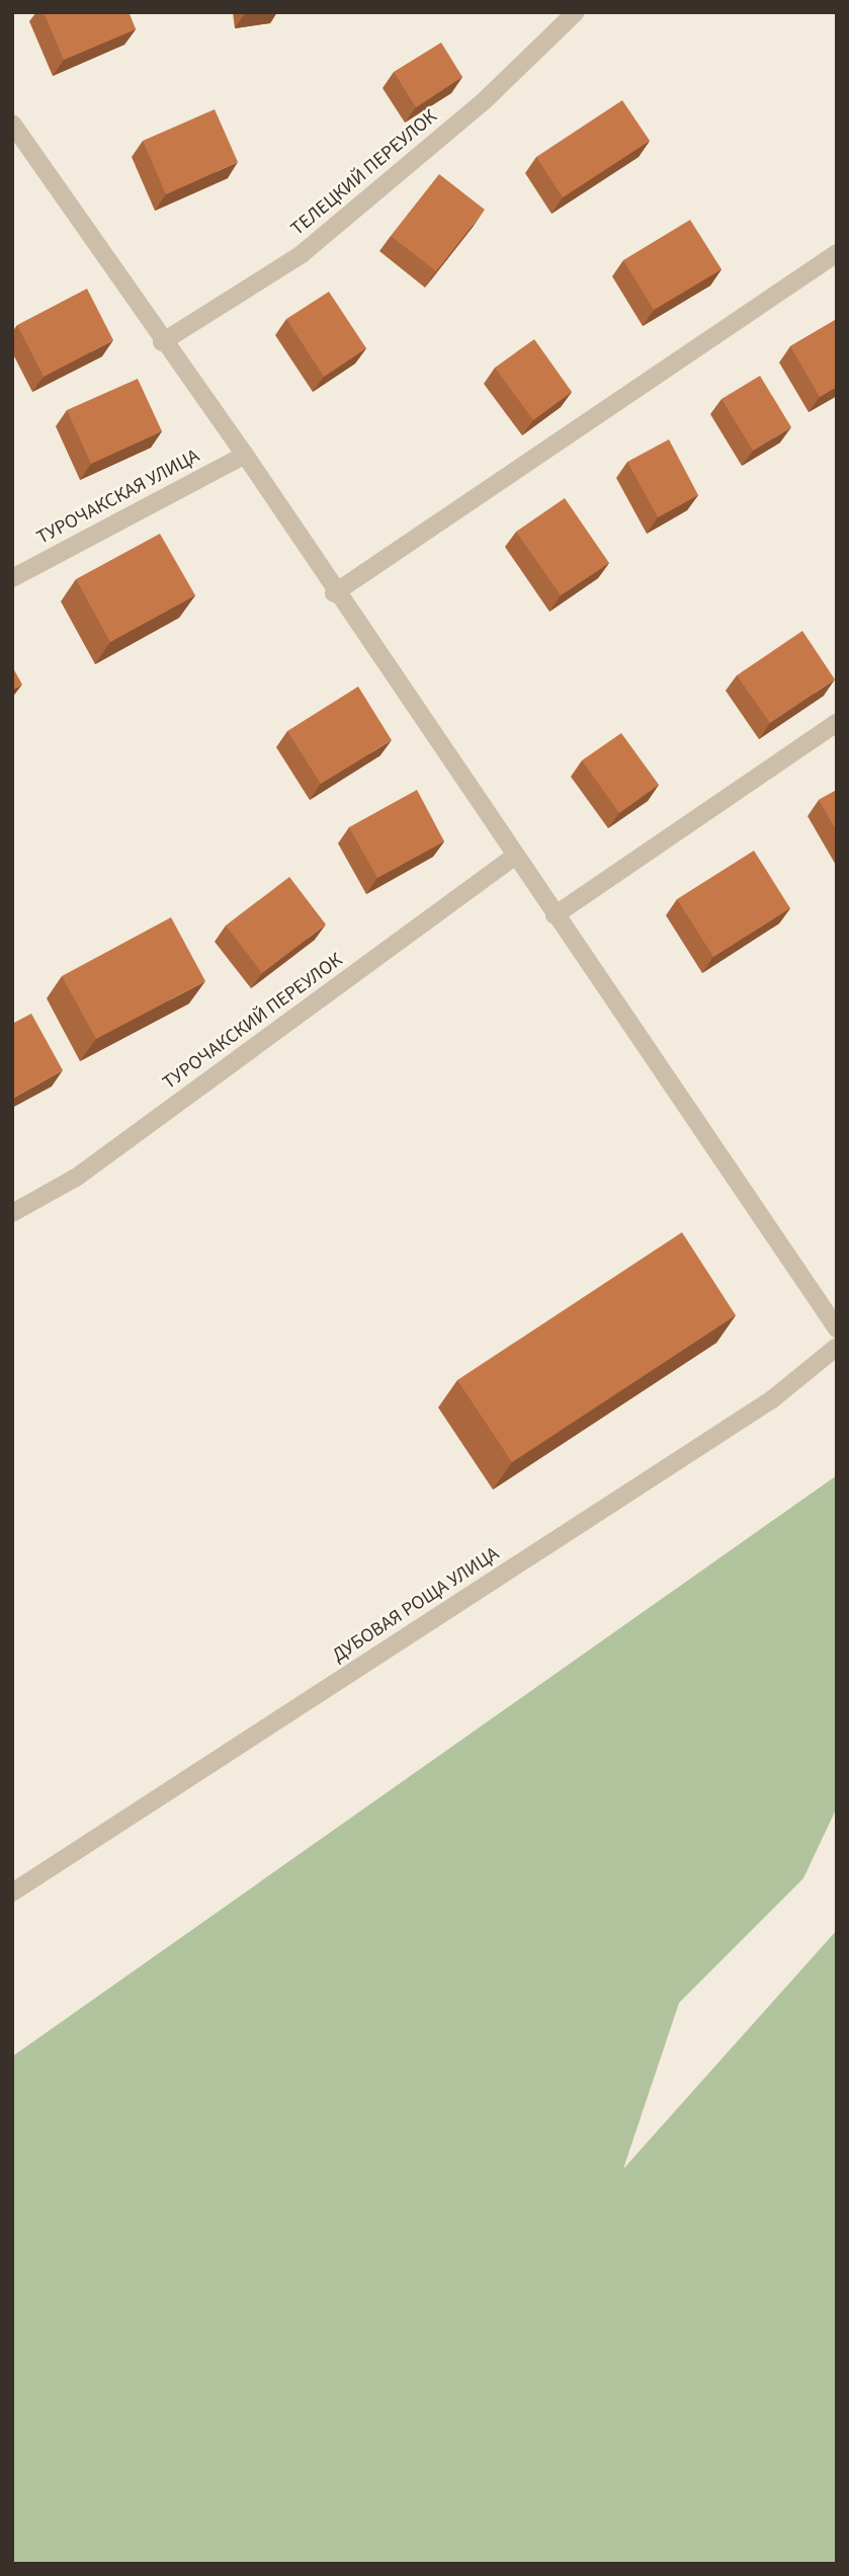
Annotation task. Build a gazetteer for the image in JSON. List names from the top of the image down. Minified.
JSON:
{"streets":{"street":["ТЕЛЕЦКИЙ ПЕРЕУЛОК","ТУРОЧАКСКАЯ УЛИЦА","ТУРОЧАКСКИЙ ПЕРЕУЛОК","ДУБОВАЯ РОЩА УЛИЦА"]}}
